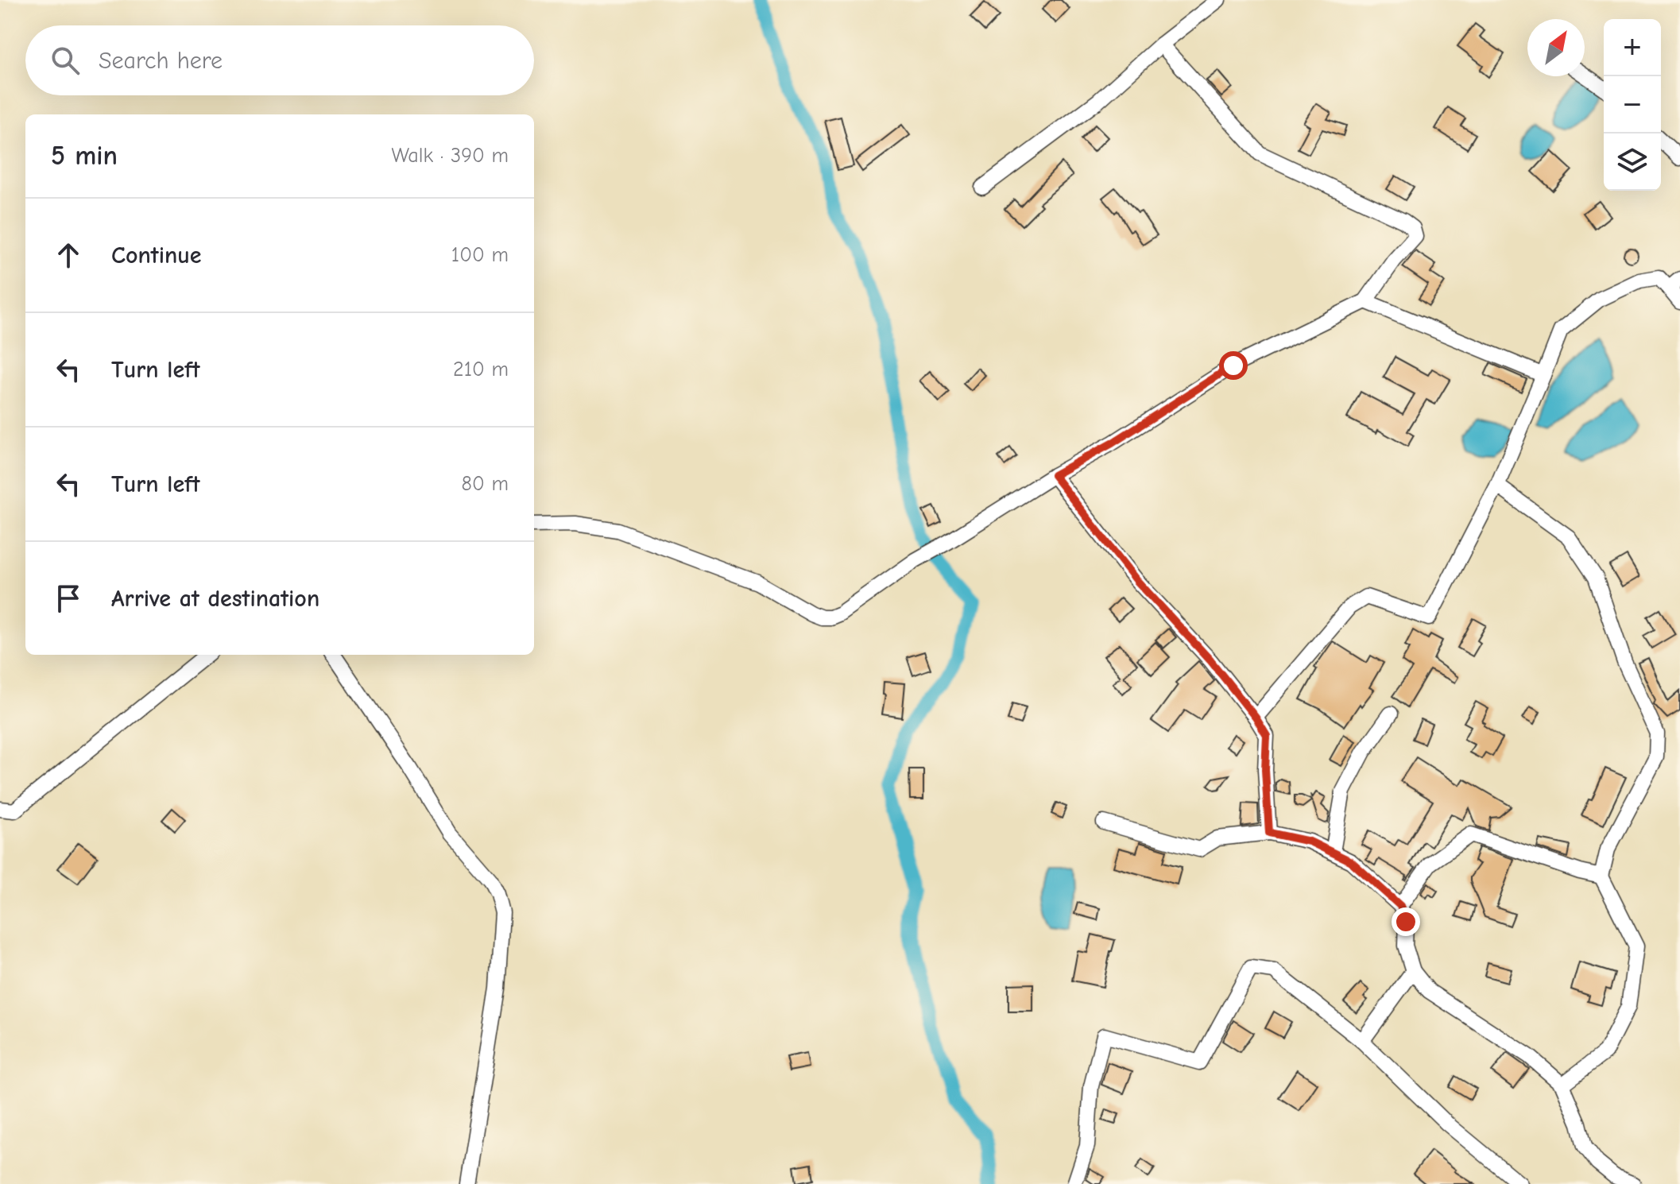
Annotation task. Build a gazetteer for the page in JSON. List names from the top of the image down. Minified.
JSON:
{"north":"top right","page":{"map_buttons":["+","−"],"search":"Search here","heading":["5 min","Walk · 390 m"],"list":[["Continue","100 m"],["Turn left","210 m"],["Turn left","80 m"],"Arrive at destination"]}}
